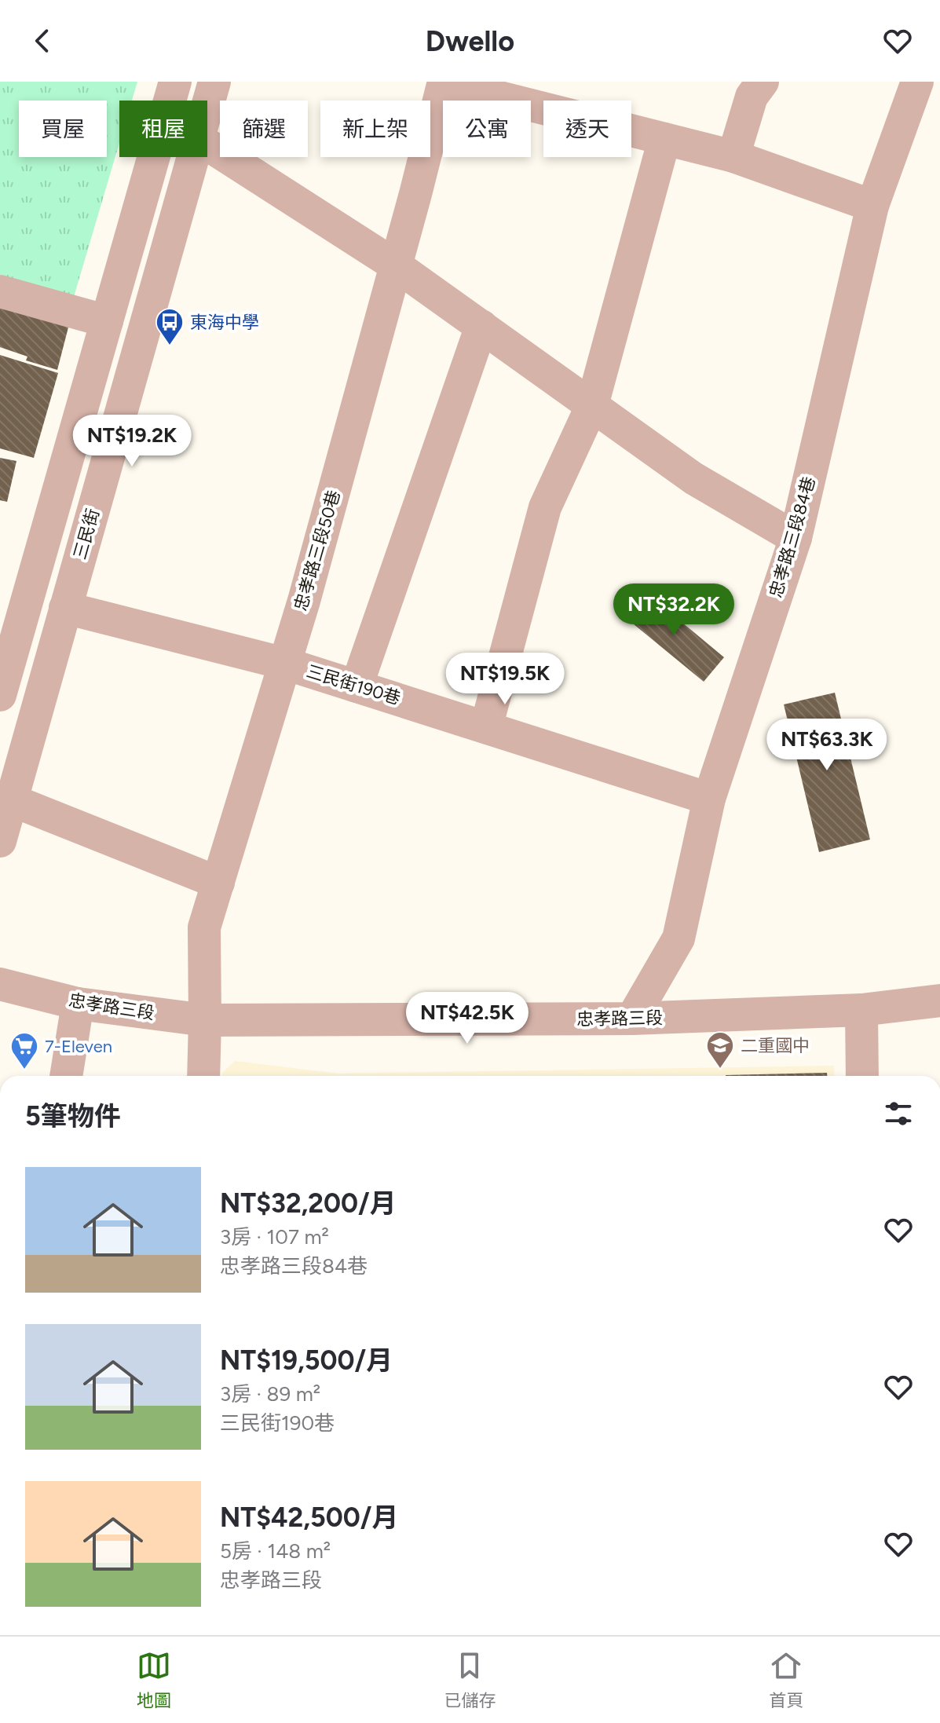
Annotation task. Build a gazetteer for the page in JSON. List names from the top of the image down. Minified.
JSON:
{"streets":{"street":["三民街","忠孝路三段84巷","忠孝路三段50巷","三民街190巷","忠孝路三段"]},"crossings":[["三民街","三民街190巷"],["忠孝路三段84巷","三民街190巷"],["忠孝路三段84巷","忠孝路三段"],["忠孝路三段50巷","三民街190巷"],["忠孝路三段50巷","忠孝路三段"]],"places":{"bus stop":["東海中學"],"school or university":["二重國中"],"supermarket":["7-Eleven"]},"page":{"header":"Dwello","chip":["買屋","租屋","篩選","新上架","公寓","透天"],"price":["NT$19.2K","NT$32.2K","NT$19.5K","NT$63.3K","NT$42.5K"],"heading":"5筆物件","list":[{"name":"NT$32,200/月","note":"3房 · 107 m² · 忠孝路三段84巷"},{"name":"NT$19,500/月","note":"3房 · 89 m² · 三民街190巷"},{"name":"NT$42,500/月","note":"5房 · 148 m² · 忠孝路三段"}],"tabs":["地圖","已儲存","首頁"]}}
